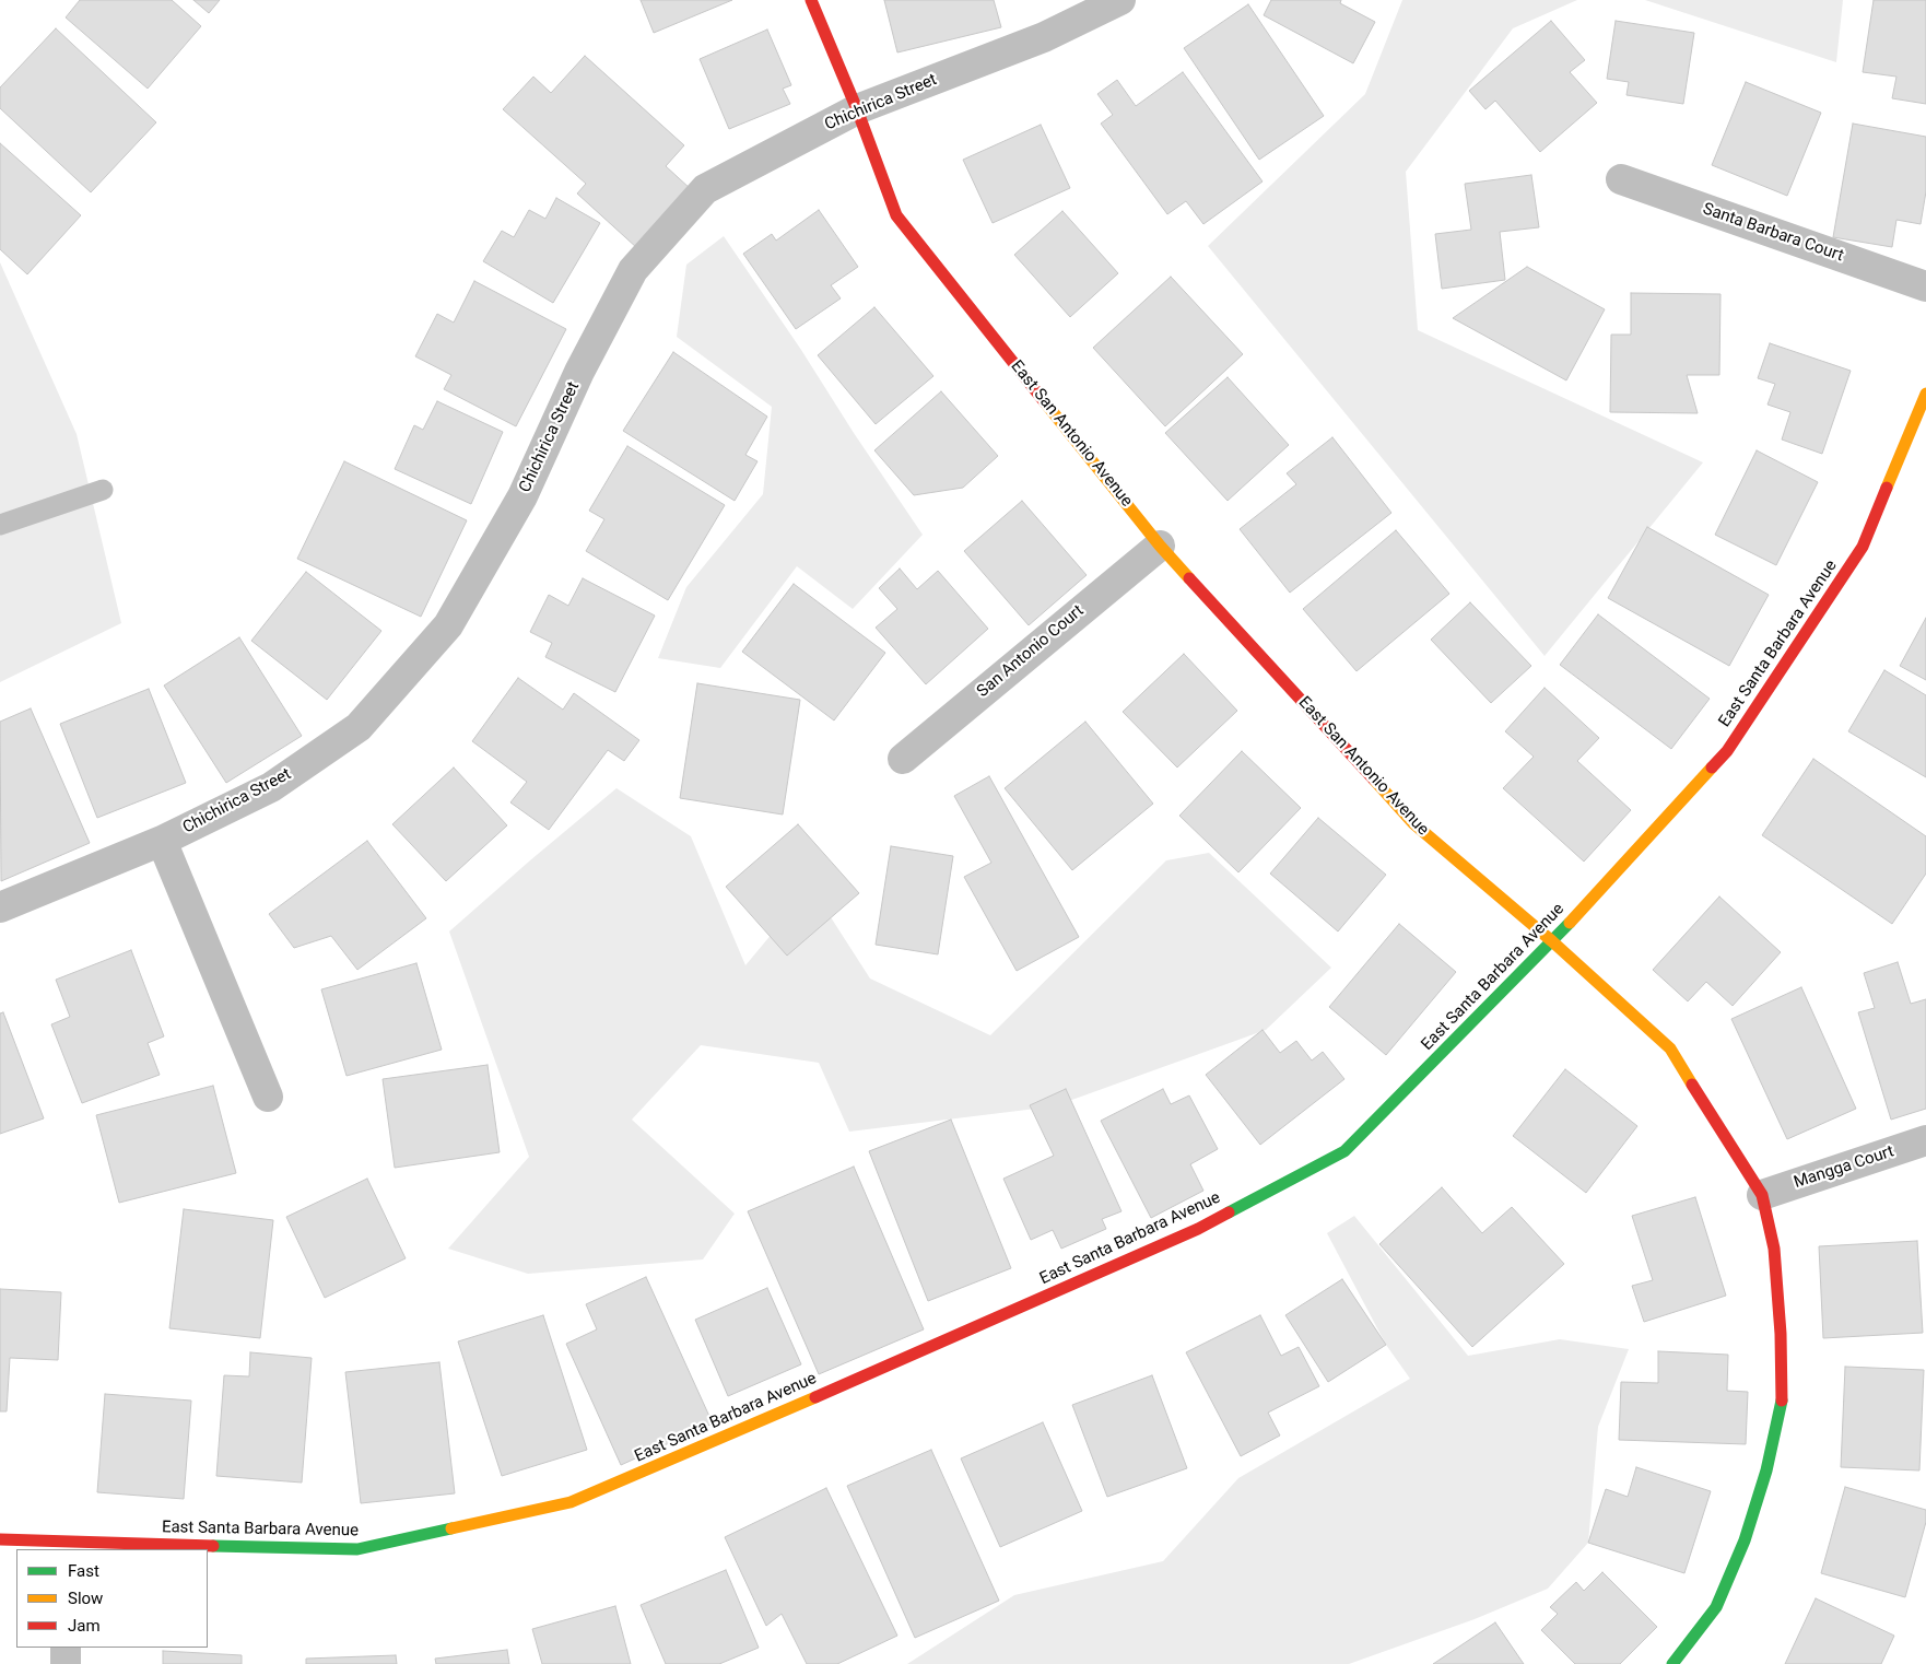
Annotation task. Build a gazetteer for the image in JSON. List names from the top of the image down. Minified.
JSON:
{"streets":{"street":["Chichirica Street","Santa Barbara Court","East San Antonio Avenue","East Santa Barbara Avenue","San Antonio Court","Mangga Court"]},"crossings":[["Chichirica Street","East San Antonio Avenue"],["East San Antonio Avenue","East Santa Barbara Avenue"],["East San Antonio Avenue","San Antonio Court"],["East San Antonio Avenue","Mangga Court"]],"legend":["Fast","Slow","Jam"]}
